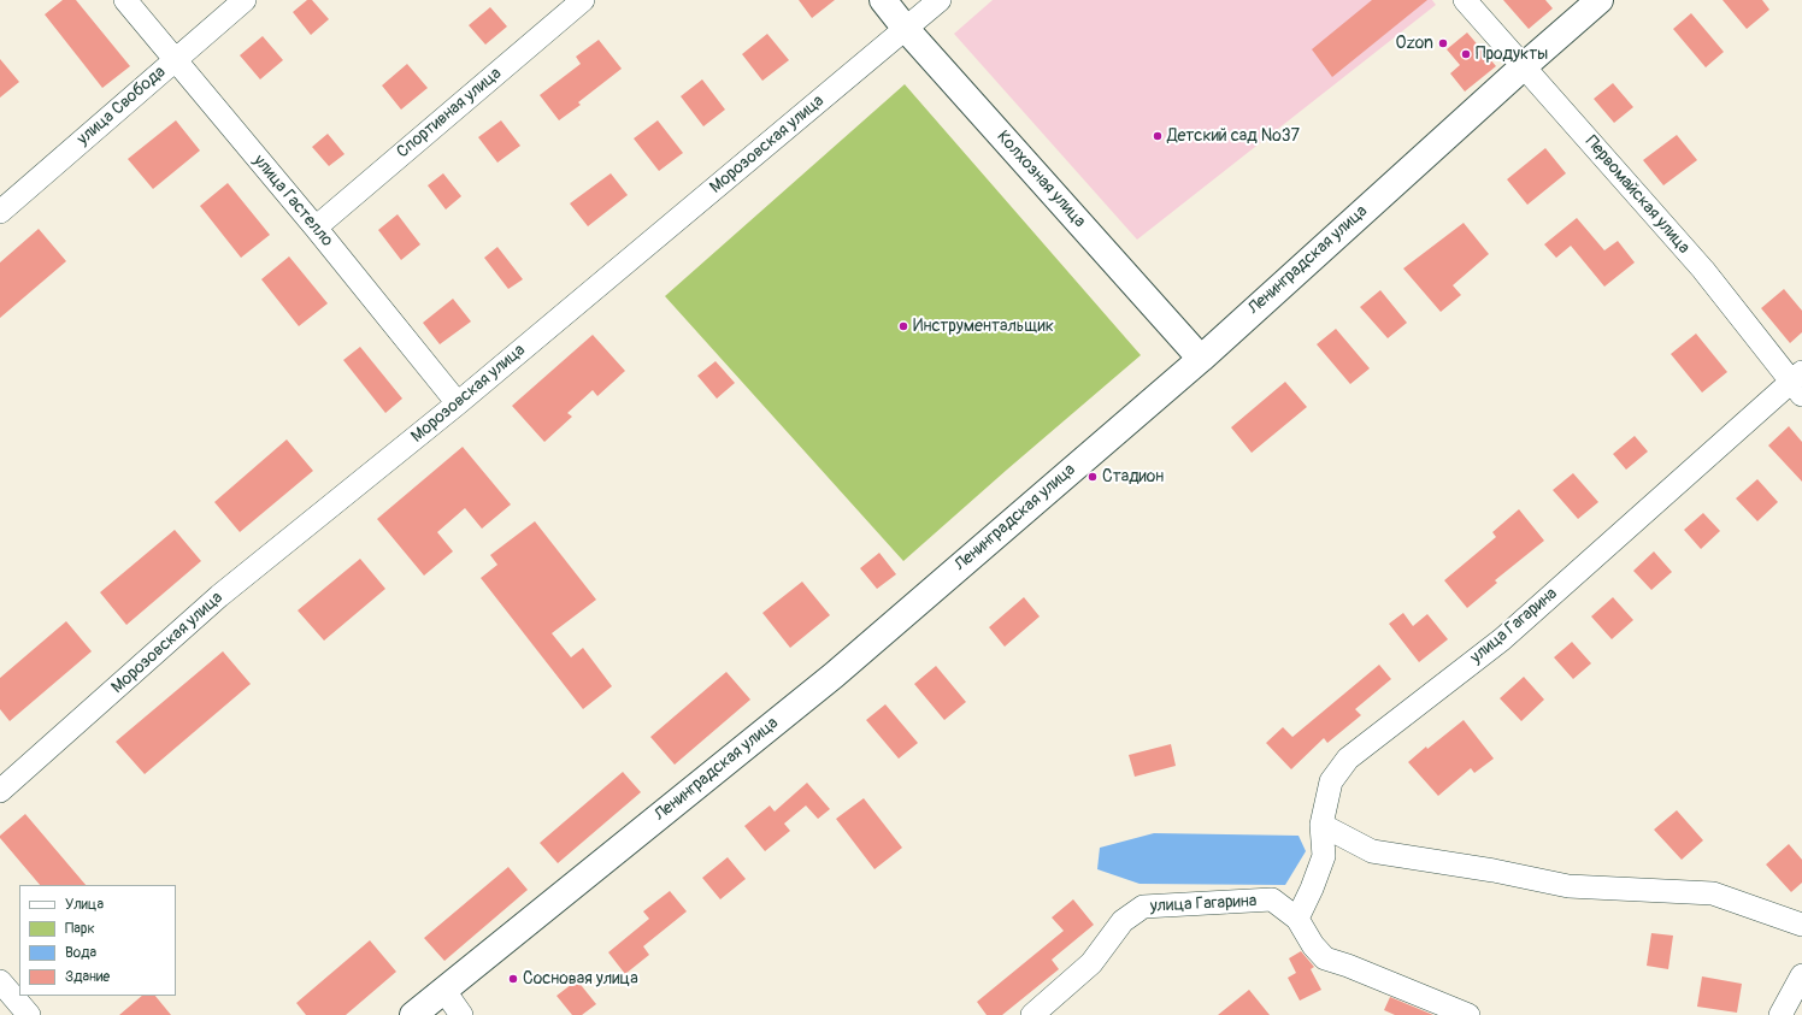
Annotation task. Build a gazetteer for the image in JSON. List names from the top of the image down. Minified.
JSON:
{"streets":{"main road":["Колхозная улица","Ленинградская улица"],"street":["улица Свобода","Спортивная улица","Морозовская улица","Первомайская улица","улица Гастелло","улица Гагарина"]},"crossings":[["улица Свобода","улица Гастелло"],["Спортивная улица","улица Гастелло"],["Морозовская улица","Колхозная улица"],["Морозовская улица","улица Гастелло"],["Колхозная улица","Ленинградская улица"],["Первомайская улица","Ленинградская улица"],["Первомайская улица","улица Гагарина"]],"places":["Ozon","Продукты","Детский сад №37","Инструментальщик","Стадион","Сосновая улица"],"legend":["Улица","Парк","Вода","Здание"]}
